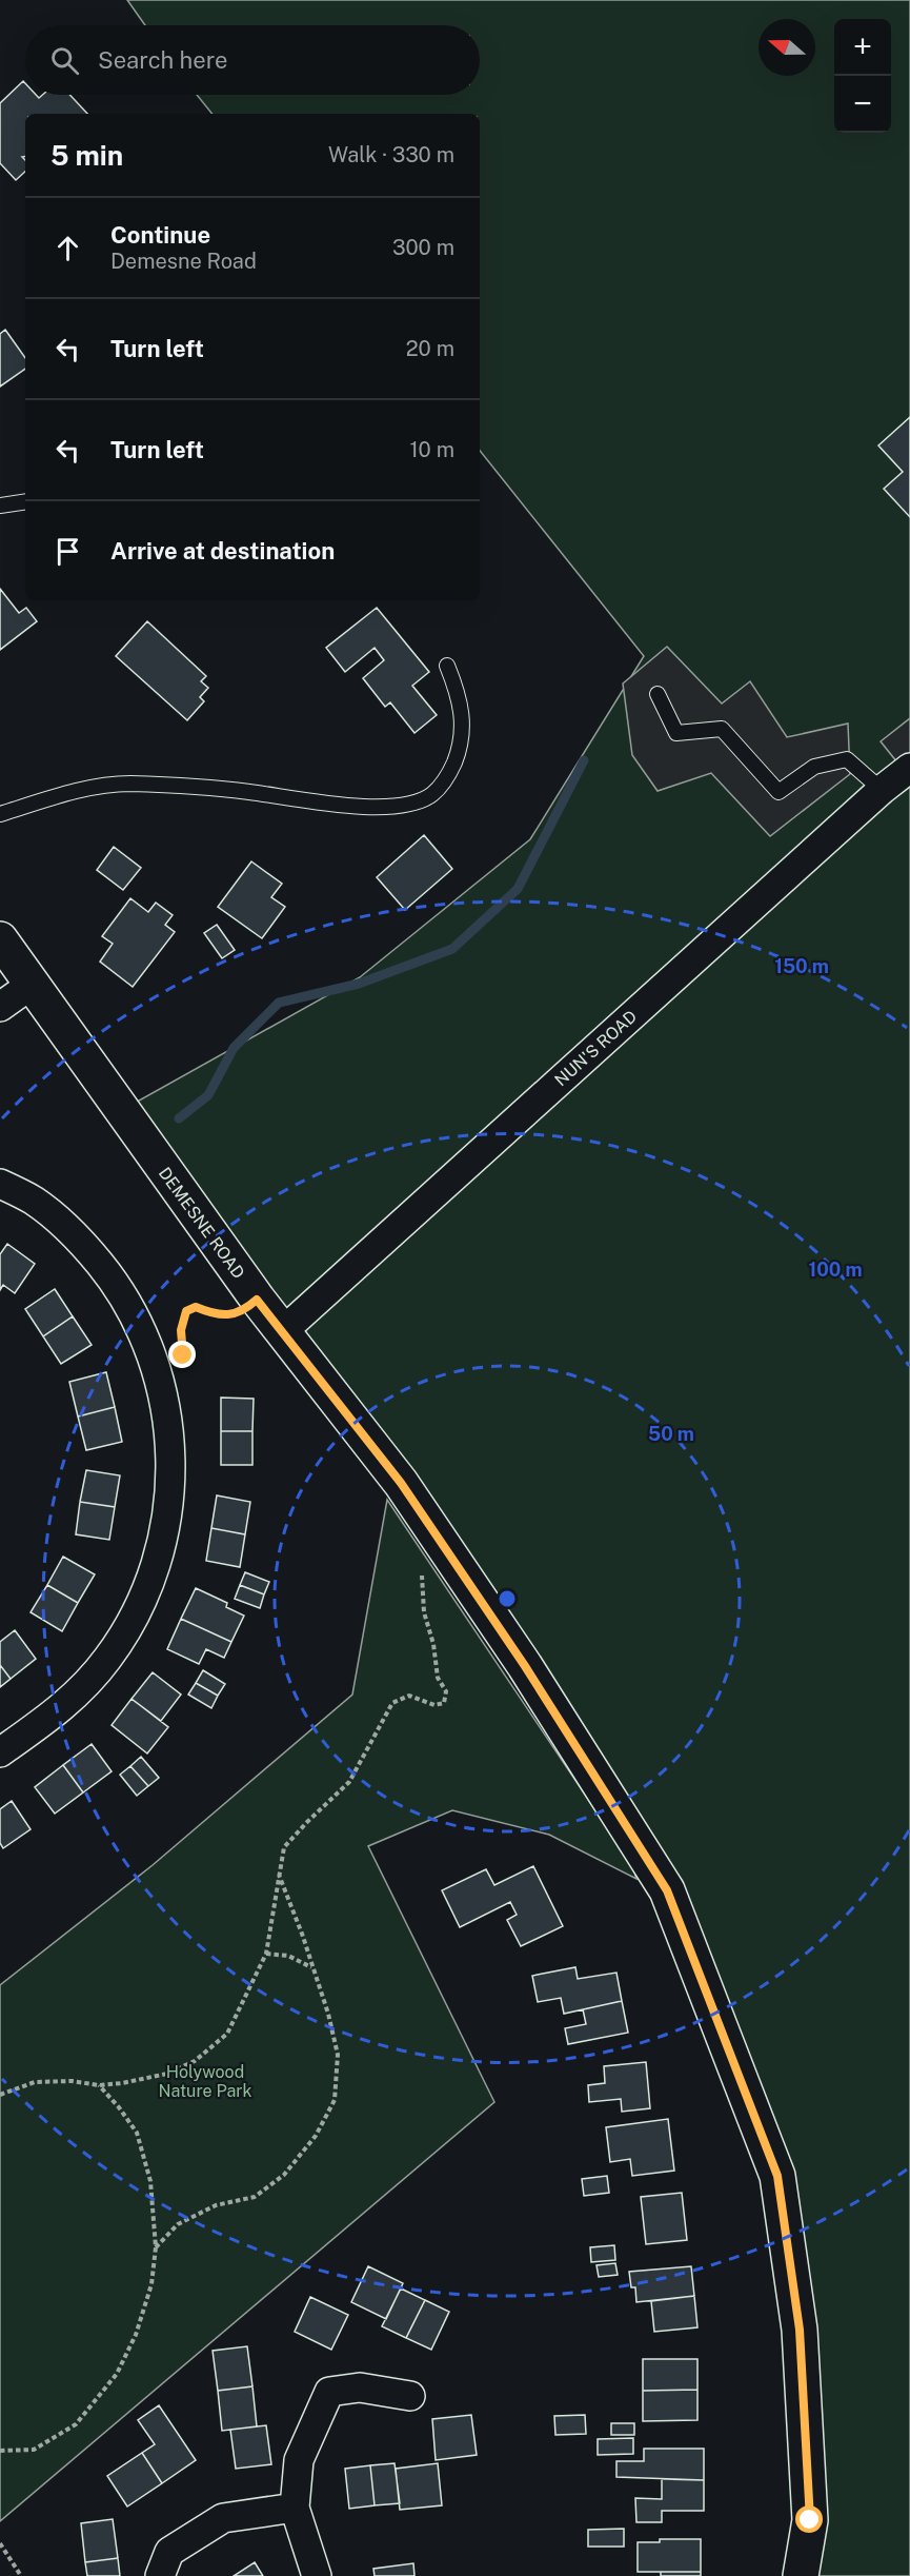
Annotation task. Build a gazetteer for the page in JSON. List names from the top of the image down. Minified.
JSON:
{"streets":{"street":["NUN'S ROAD","DEMESNE ROAD"]},"crossings":[["NUN'S ROAD","DEMESNE ROAD"]],"parks":["Holywood Nature Park"],"north":"left","page":{"map_buttons":["+","−"],"search":"Search here","heading":["5 min","Walk · 330 m"],"list":[["Continue","Demesne Road","300 m"],["Turn left","20 m"],["Turn left","10 m"],"Arrive at destination"]},"rings":["150 m","100 m","50 m"]}
